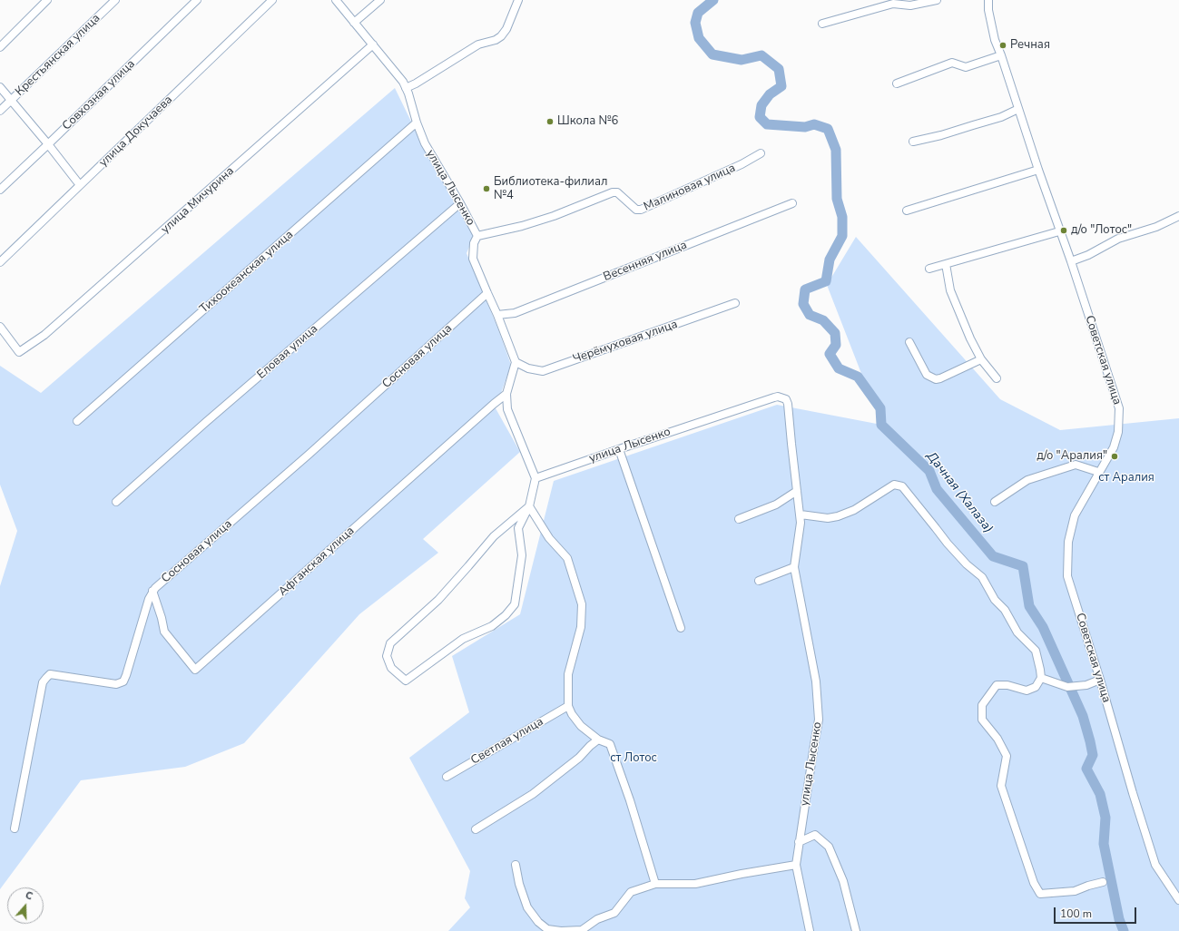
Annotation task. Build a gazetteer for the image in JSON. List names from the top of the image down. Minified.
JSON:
{"streets":{"street":["Крестьянская улица","Совхозная улица","улица Докучаева","улица Лысенко","Малиновая улица","улица Мичурина","Весенняя улица","Тихоокеанская улица","Черёмуховая улица","Еловая улица","Сосновая улица","Советская улица","Афганская улица","Светлая улица"]},"crossings":[["улица Лысенко","Малиновая улица"],["улица Лысенко","улица Мичурина"],["улица Лысенко","Весенняя улица"],["улица Лысенко","Тихоокеанская улица"],["улица Лысенко","Черёмуховая улица"],["улица Лысенко","Еловая улица"],["улица Лысенко","Сосновая улица"],["Сосновая улица","Афганская улица"]],"water":["Дачная (Халаза)"],"parks":["ст Аралия","ст Лотос"],"places":["Речная","Школа №6","Библиотека-филиал №4","д/о \"Лотос\"","д/о \"Аралия\""],"scale_bar":"100 m","north":"top"}
